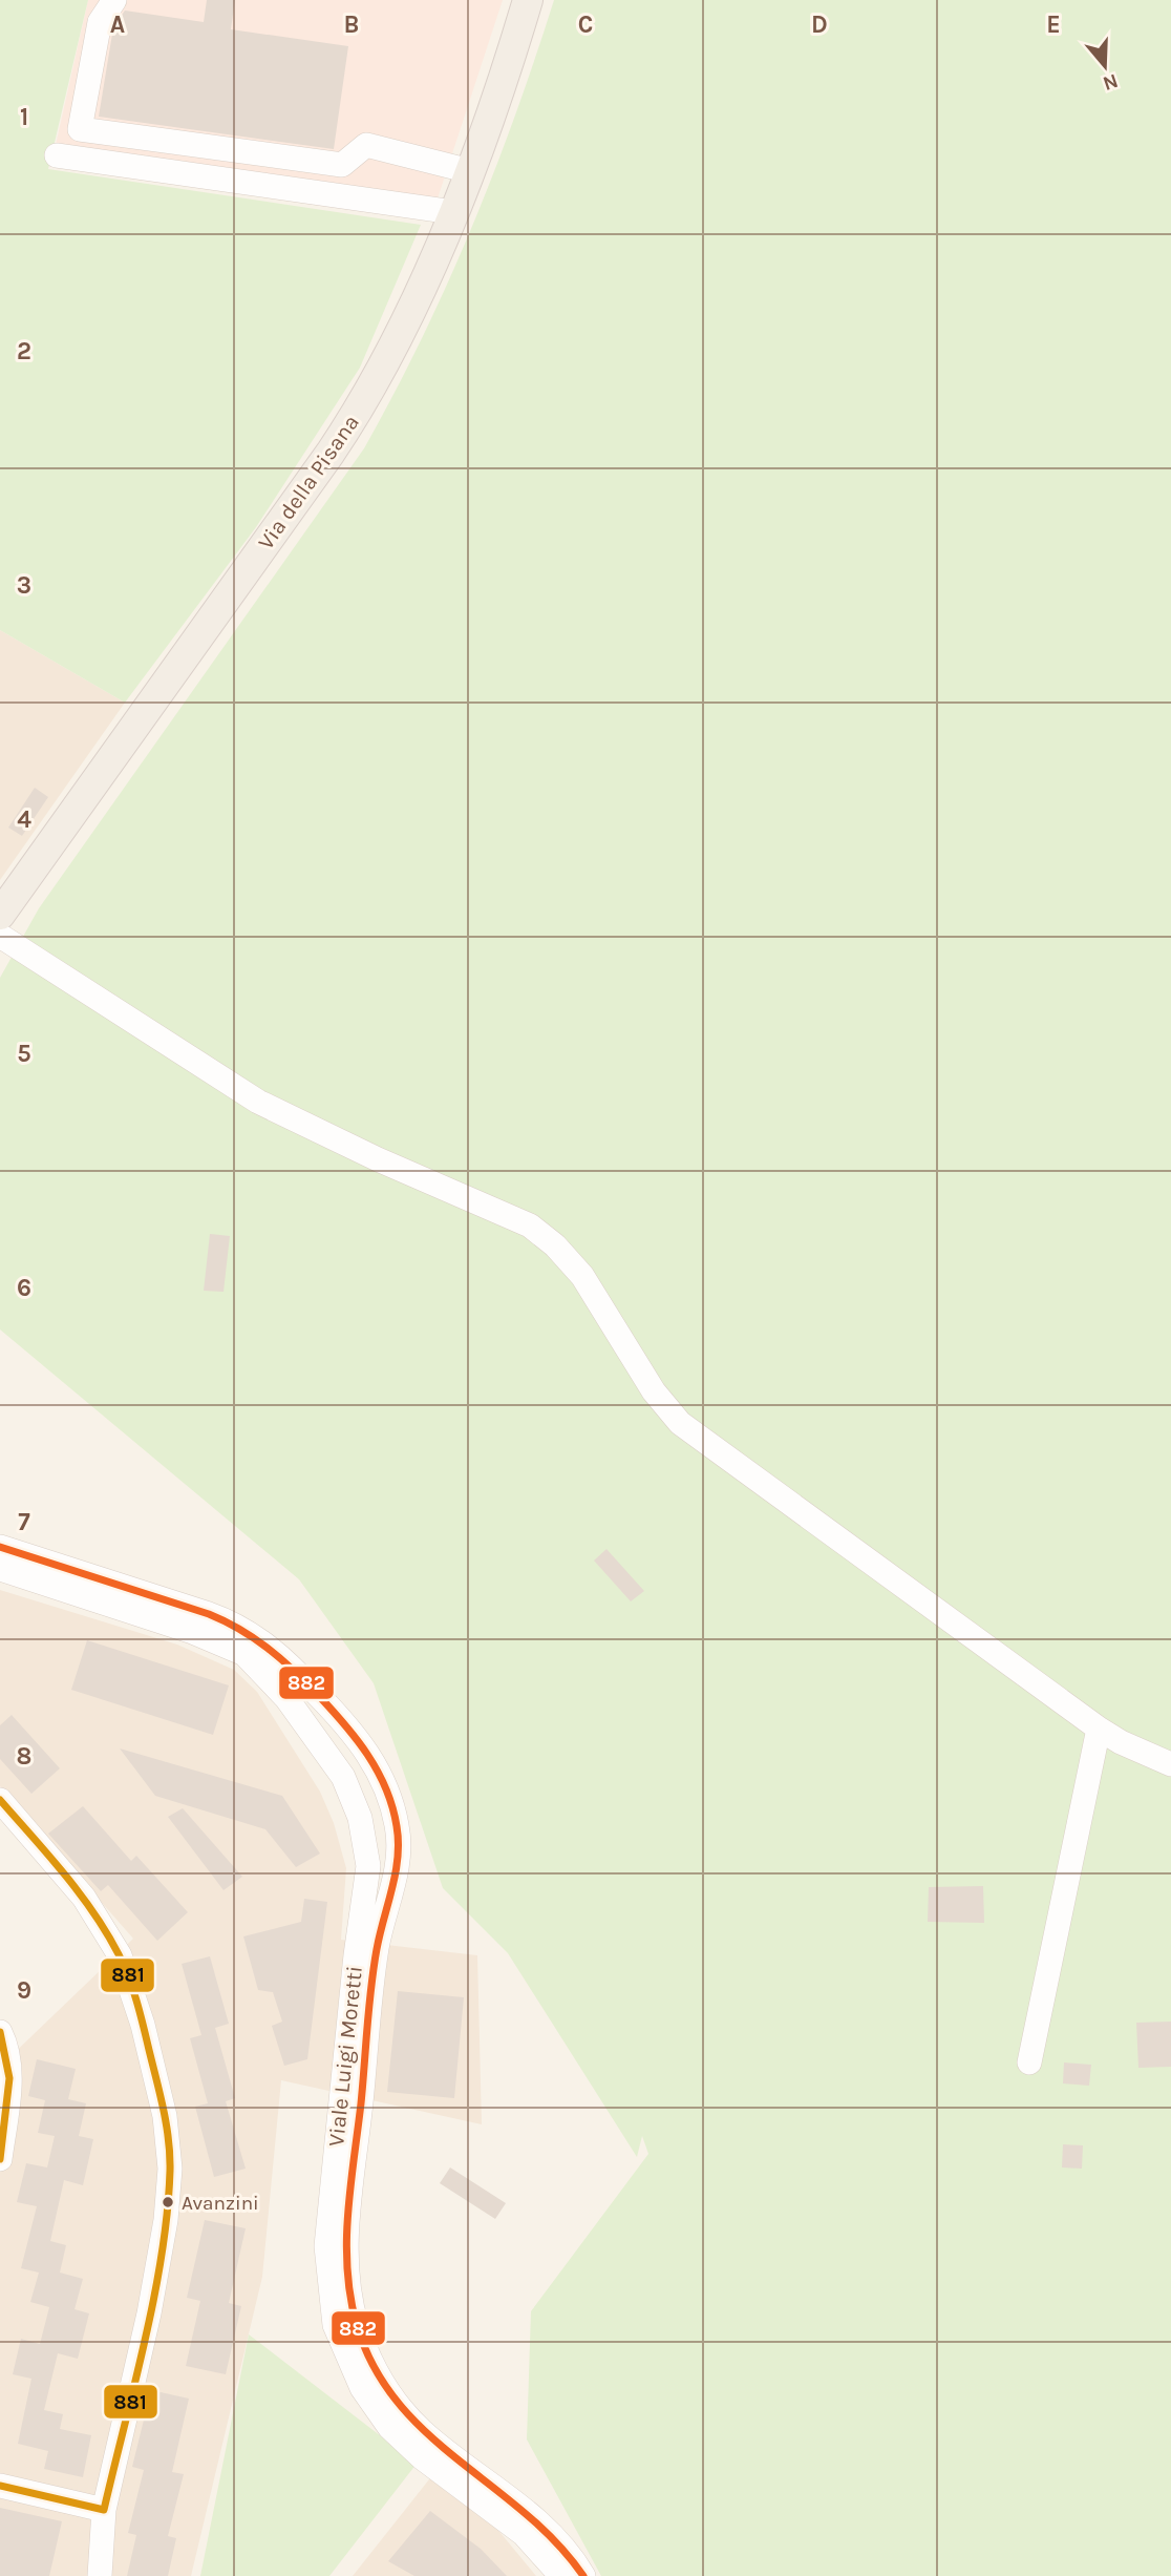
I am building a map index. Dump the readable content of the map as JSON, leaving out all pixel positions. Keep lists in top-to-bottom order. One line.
{"streets":{"main road":["Via della Pisana"],"street":["Viale Luigi Moretti"]},"places":["Avanzini"],"lines":["transit line 882","transit line 881"],"north":"bottom","grid":{"columns":["A","B","C","D","E"],"rows":["1","2","3","4","5","6","7","8","9"]}}
